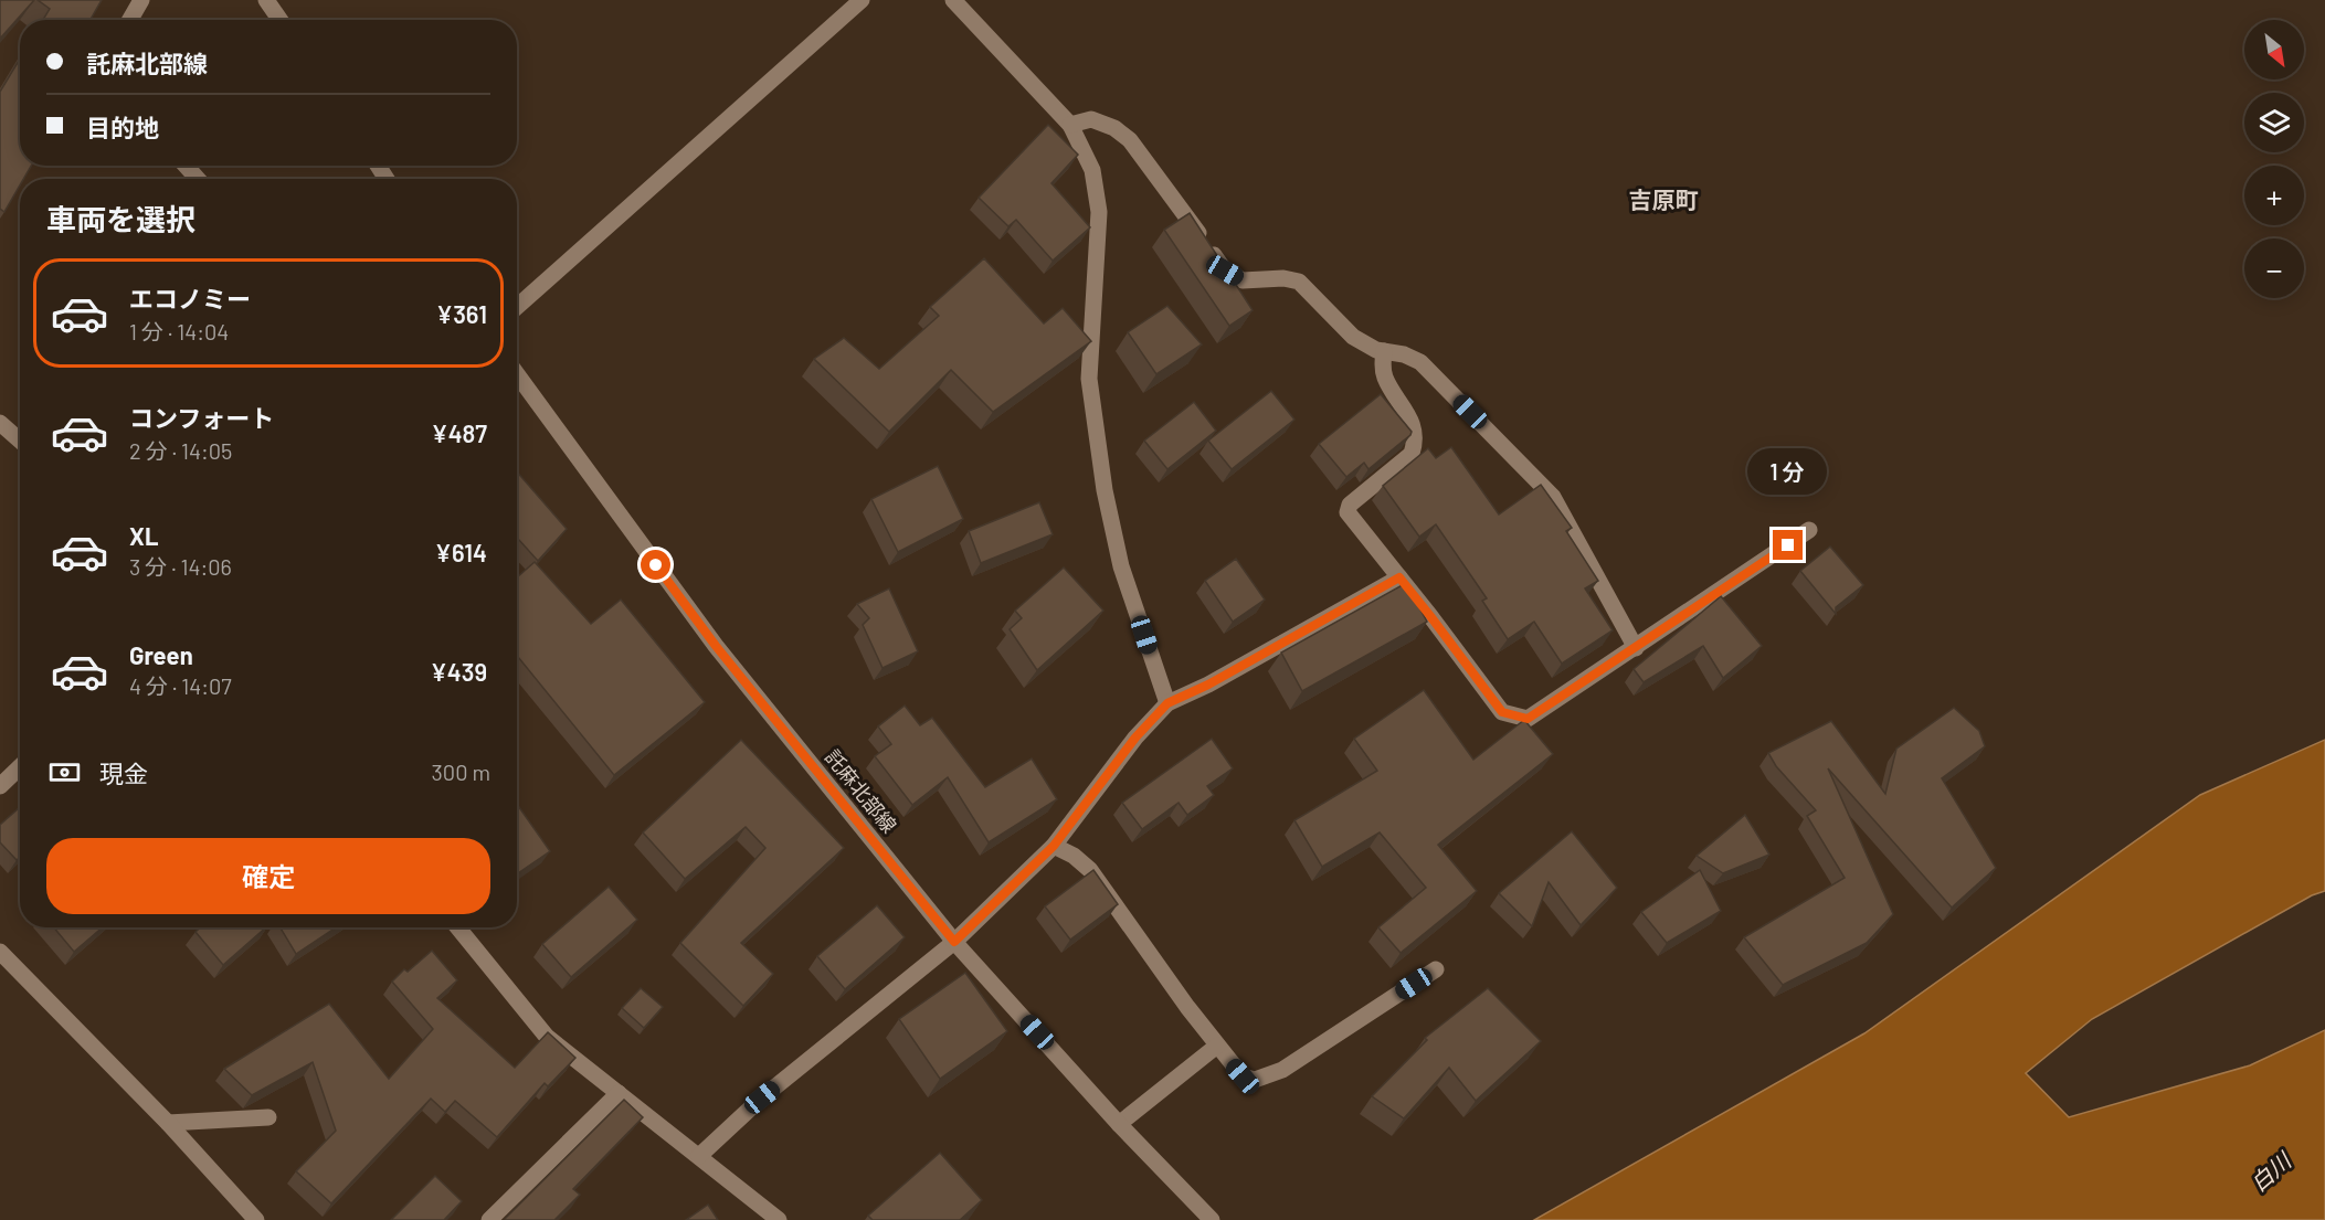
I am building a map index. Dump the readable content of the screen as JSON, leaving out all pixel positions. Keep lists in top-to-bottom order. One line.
{"streets":{"street":["託麻北部線"]},"districts":["吉原町"],"water":["白川"],"north":"bottom right","page":{"map_buttons":["+","−"],"banner":["託麻北部線","目的地"],"heading":"車両を選択","list":[{"name":"エコノミー","note":"1 分 · 14:04","value":"¥361"},{"name":"コンフォート","note":"2 分 · 14:05","value":"¥487"},{"name":"XL","note":"3 分 · 14:06","value":"¥614"},{"name":"Green","note":"4 分 · 14:07","value":"¥439"}],"bubble":"1 分","pay":["現金","300 m"],"buttons":"確定"}}
